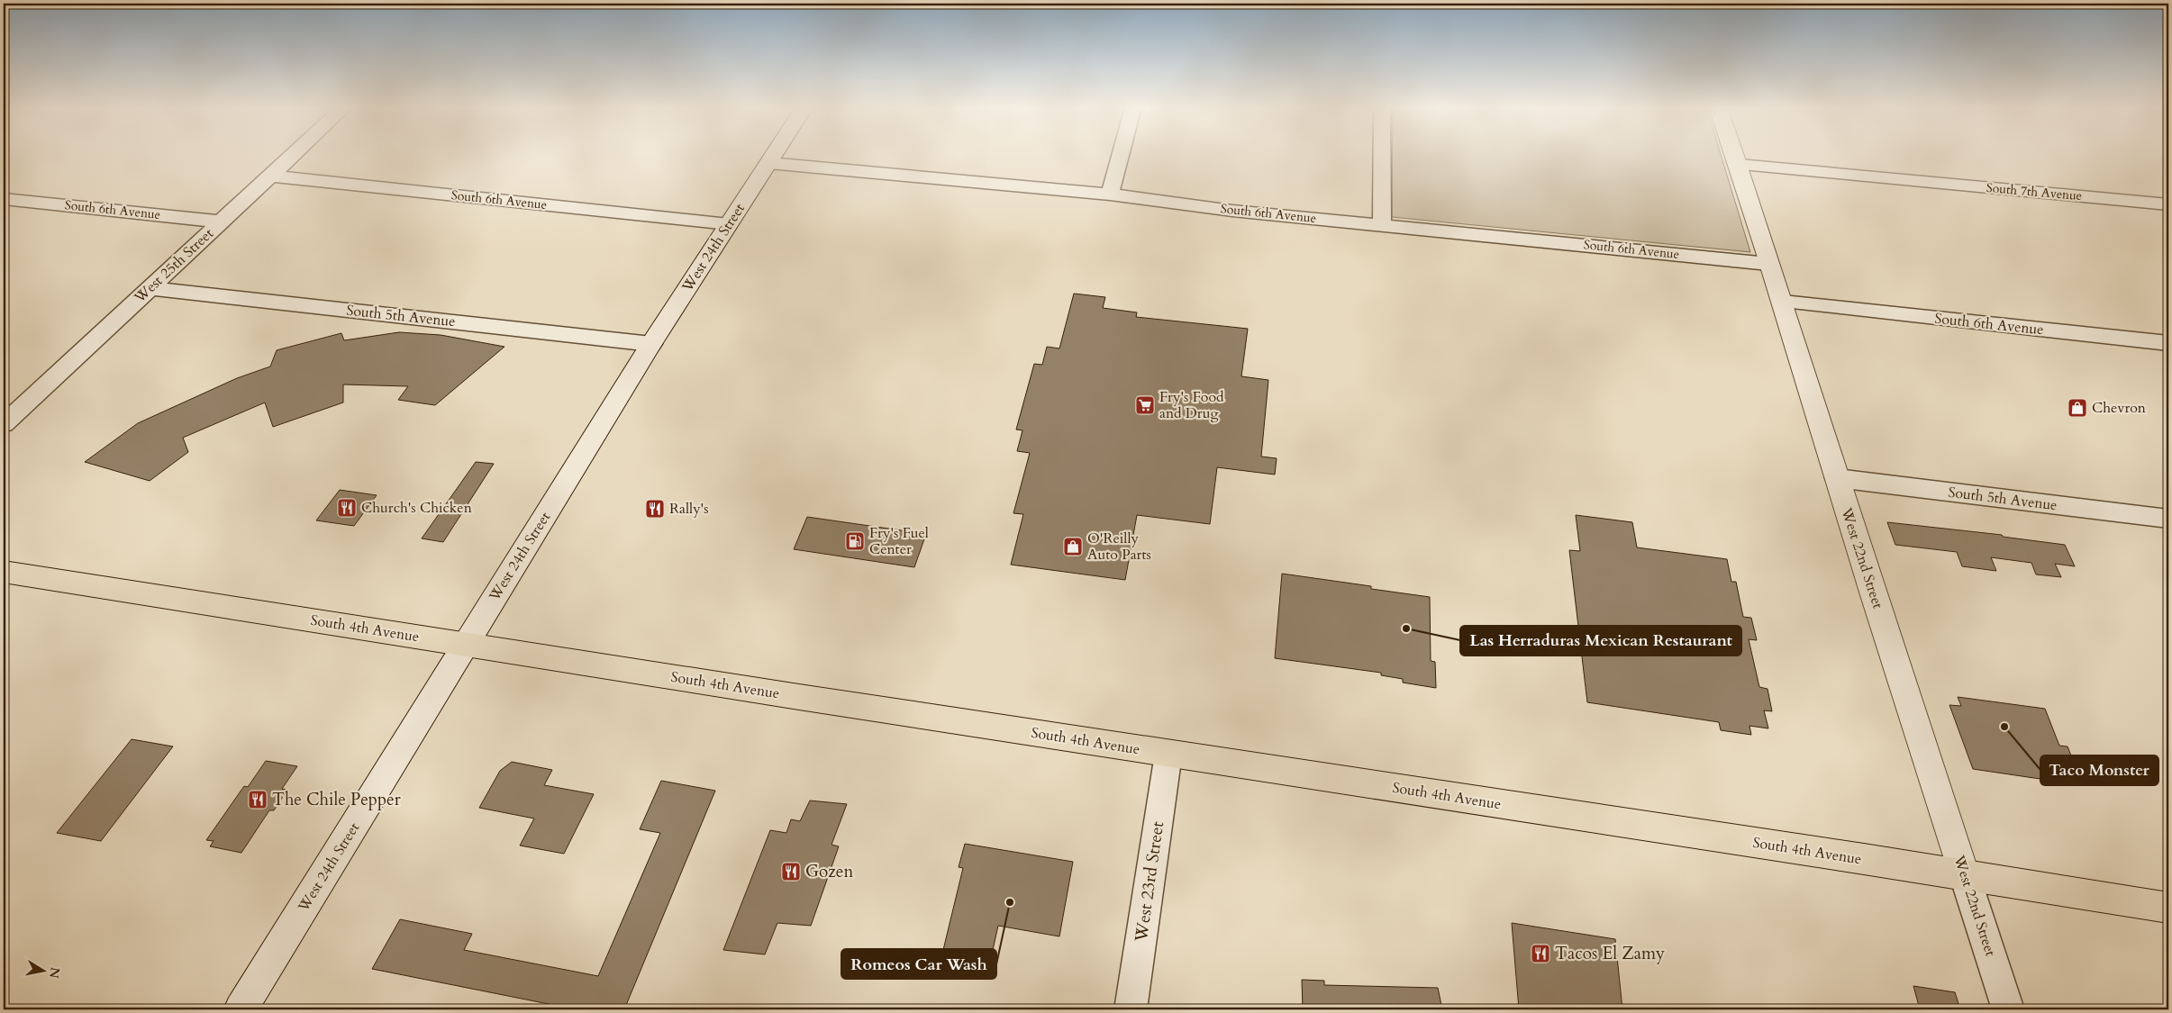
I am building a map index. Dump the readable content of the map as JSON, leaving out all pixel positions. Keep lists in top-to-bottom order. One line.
{"streets":{"main road":["West 24th Street","West 22nd Street","South 4th Avenue"],"street":["South 7th Avenue","South 6th Avenue","West 25th Street","South 5th Avenue","West 23rd Street"]},"crossings":[["South 7th Avenue","West 22nd Street"],["South 6th Avenue","West 24th Street"],["South 6th Avenue","West 25th Street"],["South 6th Avenue","West 22nd Street"],["West 24th Street","South 5th Avenue"],["West 24th Street","South 4th Avenue"],["West 25th Street","South 5th Avenue"],["South 5th Avenue","West 22nd Street"],["West 22nd Street","South 4th Avenue"],["South 4th Avenue","West 23rd Street"]],"places":{"supermarket":["Fry's Food and Drug"],"shop":["Chevron","O'Reilly Auto Parts"],"restaurant":["Church's Chicken","Rally's","The Chile Pepper","Gozen","Tacos El Zamy"],"fuel station":["Fry's Fuel Center"],"other":["Las Herraduras Mexican Restaurant","Taco Monster","Romeos Car Wash"]},"north":"right"}
